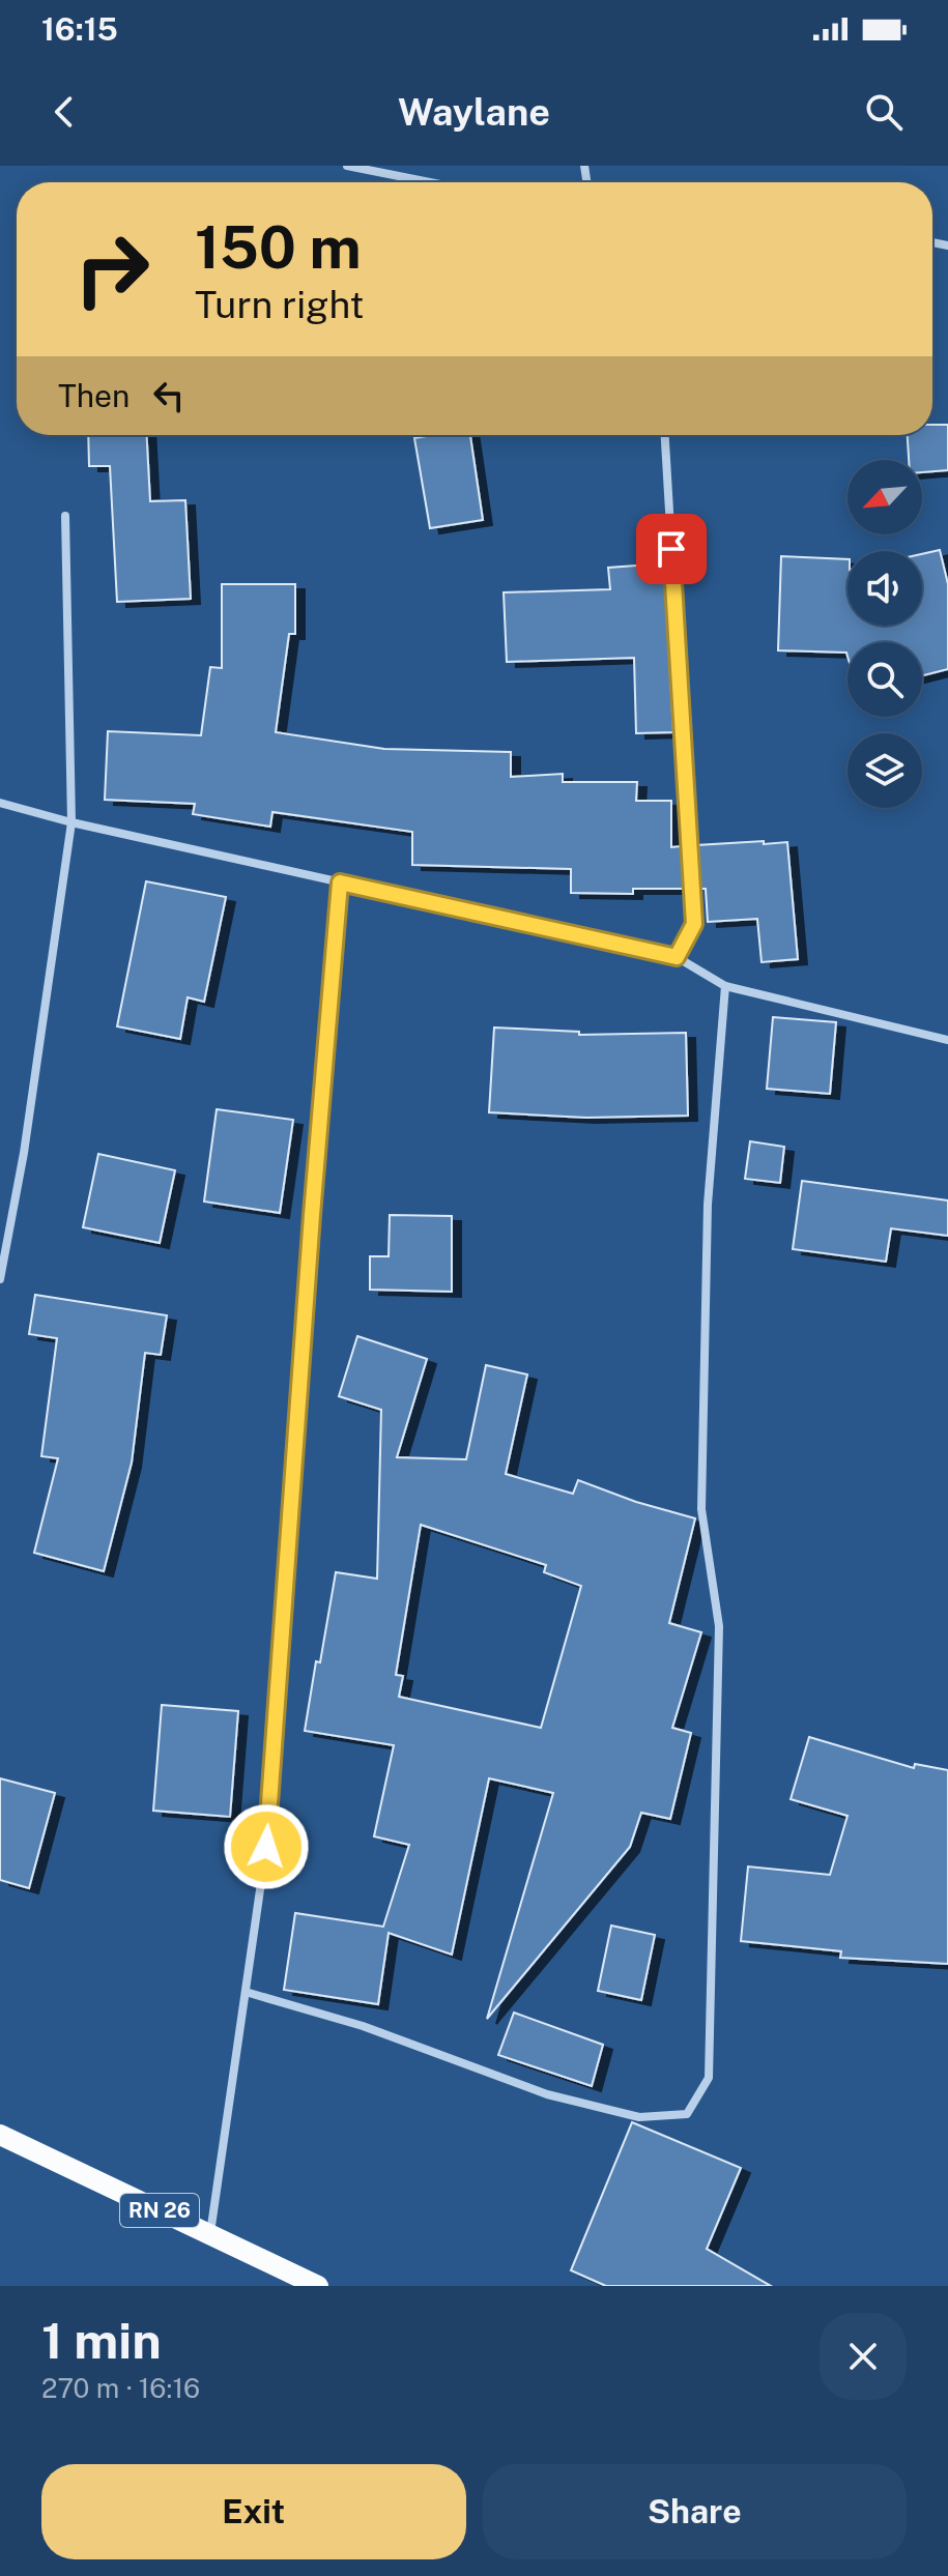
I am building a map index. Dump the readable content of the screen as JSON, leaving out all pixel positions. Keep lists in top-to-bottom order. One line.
{"streets":{"main road":["RN 26"]},"north":"bottom left","page":{"status":"16:15","header":"Waylane","turn":["150 m","Turn right"],"then":"Then","heading":["1 min","270 m · 16:16"],"buttons":["Exit","Share"]}}
